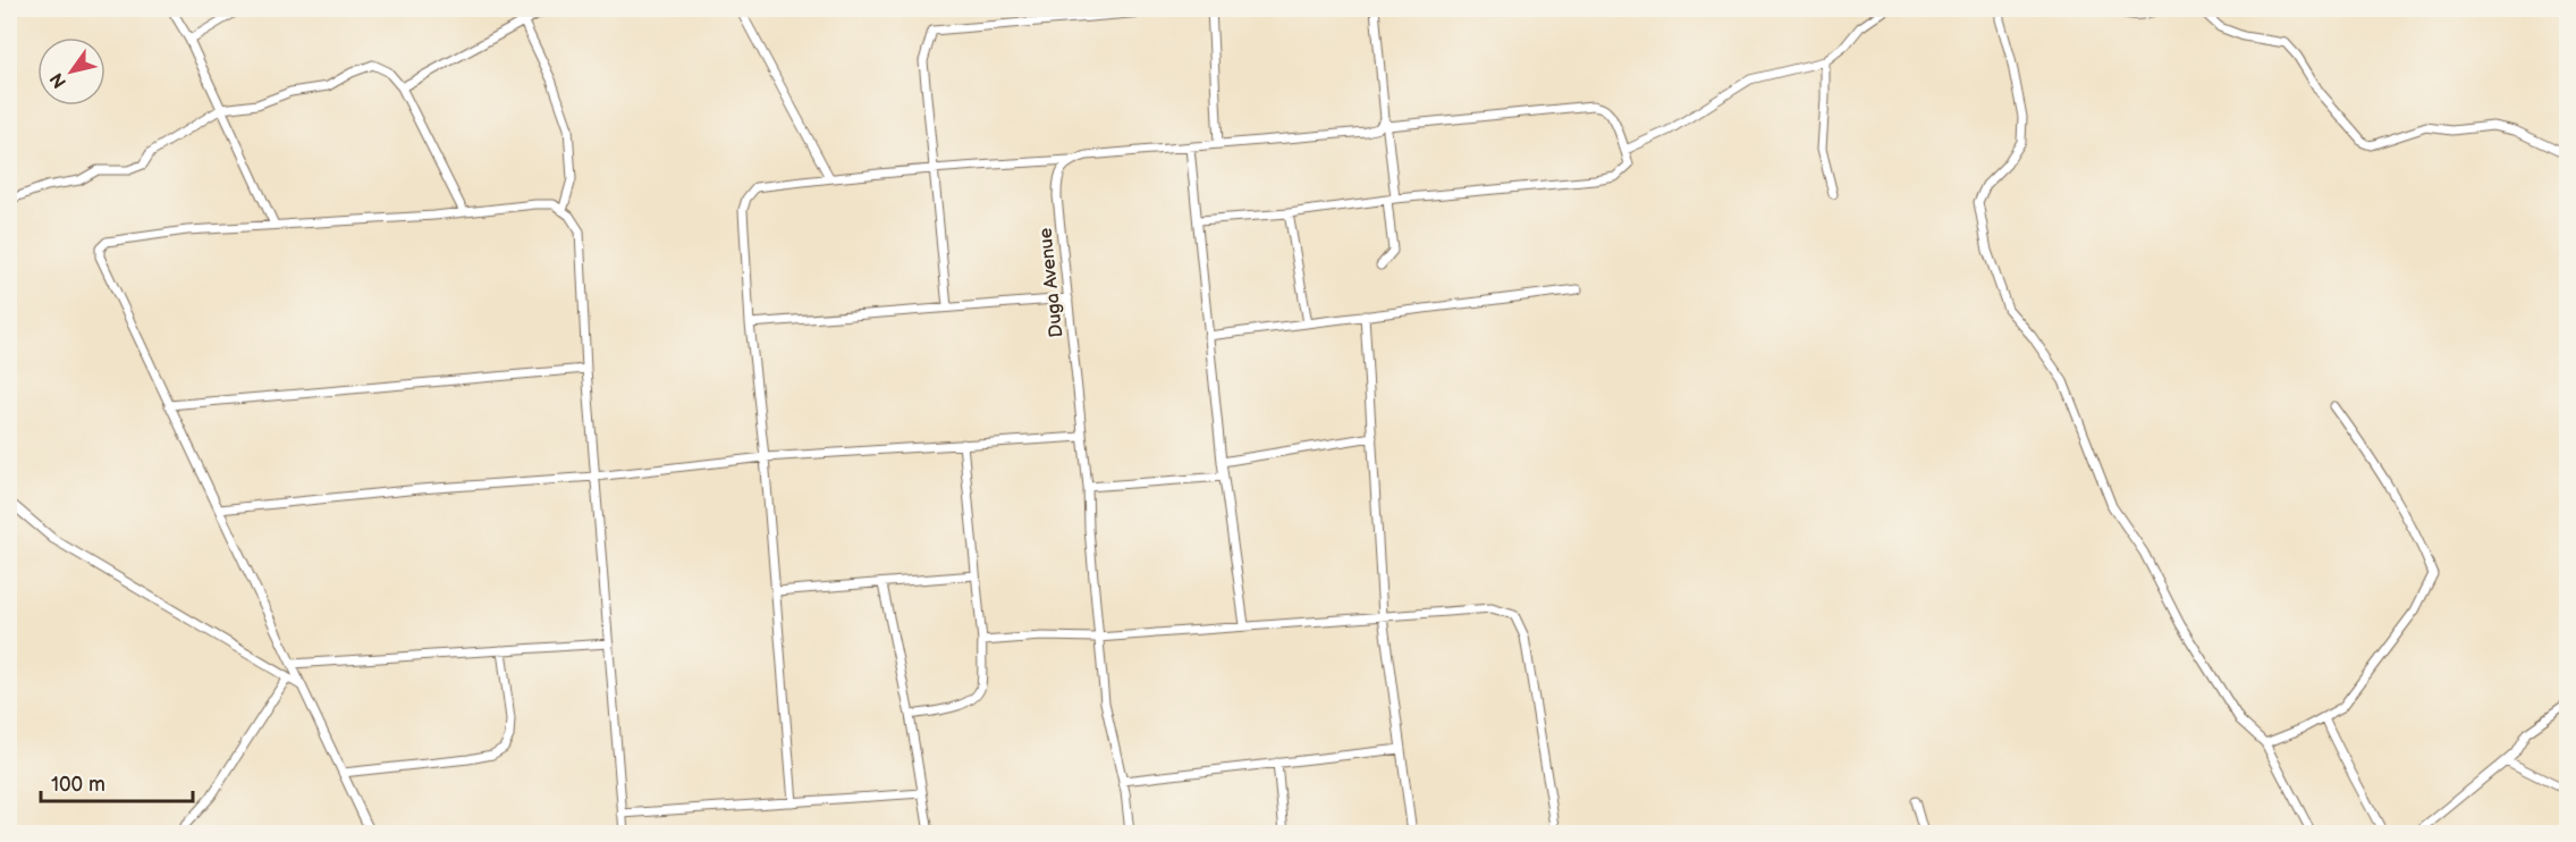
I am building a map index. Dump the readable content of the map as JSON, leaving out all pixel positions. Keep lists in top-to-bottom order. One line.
{"streets":{"street":["Duga Avenue"]},"scale_bar":"100 m","north":"bottom left"}
